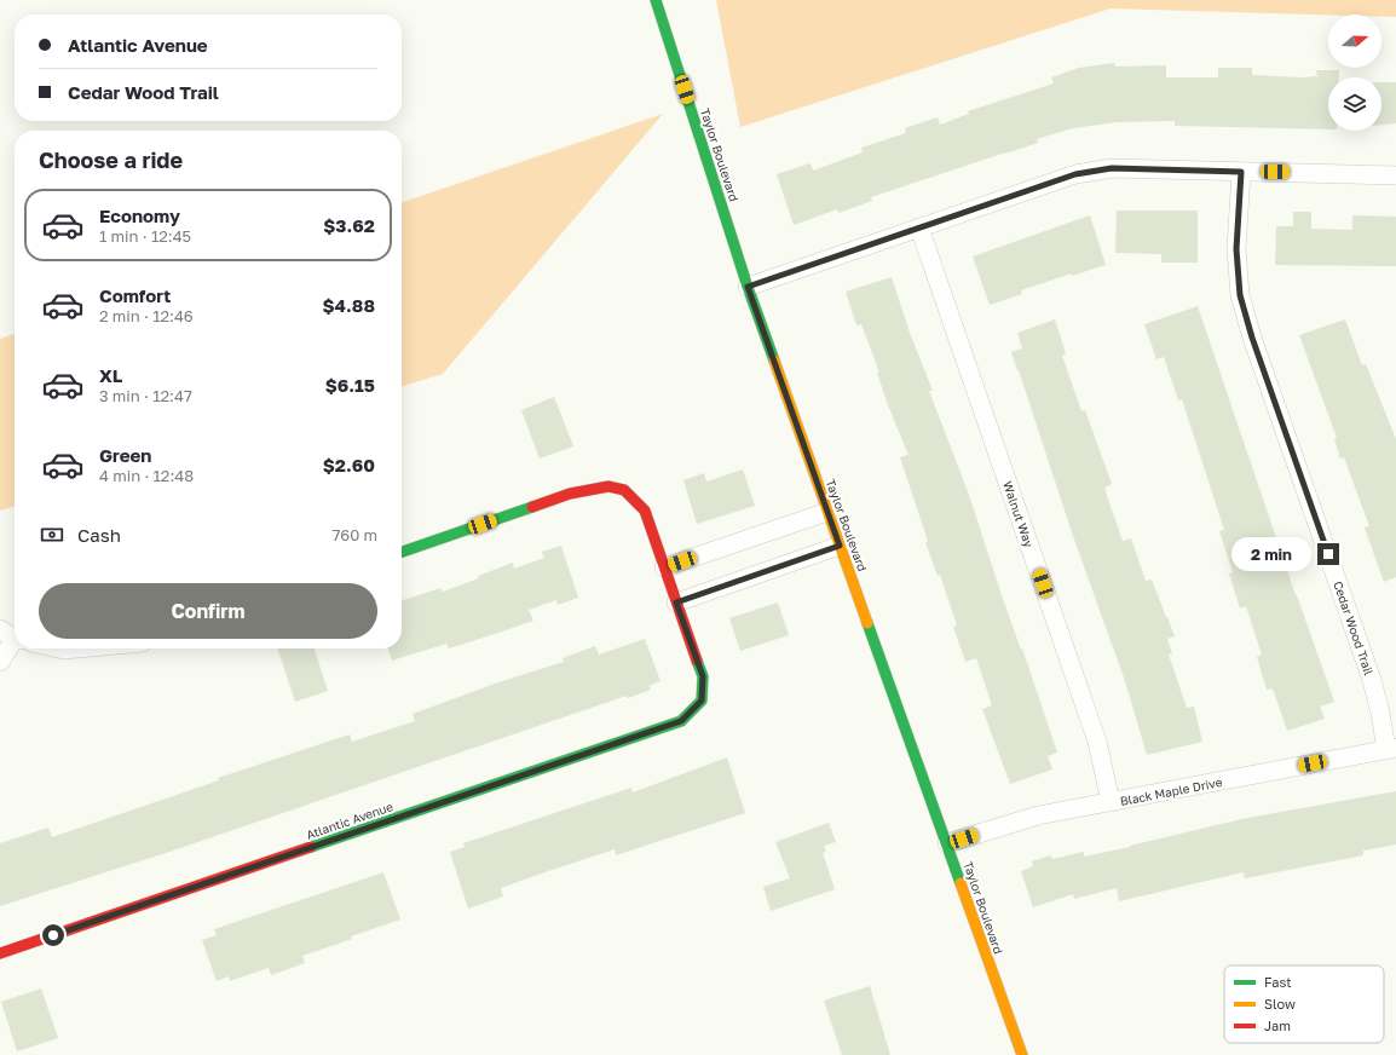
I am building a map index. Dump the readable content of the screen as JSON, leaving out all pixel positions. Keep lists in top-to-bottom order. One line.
{"streets":{"street":["Taylor Boulevard","Walnut Way","Cedar Wood Trail","Black Maple Drive","Atlantic Avenue"]},"crossings":[["Taylor Boulevard","Black Maple Drive"],["Walnut Way","Black Maple Drive"],["Cedar Wood Trail","Black Maple Drive"]],"legend":["Fast","Slow","Jam"],"north":"right","page":{"banner":["Atlantic Avenue","Cedar Wood Trail"],"heading":"Choose a ride","list":[{"name":"Economy","note":"1 min · 12:45","value":"$3.62"},{"name":"Comfort","note":"2 min · 12:46","value":"$4.88"},{"name":"XL","note":"3 min · 12:47","value":"$6.15"},{"name":"Green","note":"4 min · 12:48","value":"$2.60"}],"pay":["Cash","760 m"],"bubble":"2 min","buttons":"Confirm"}}
